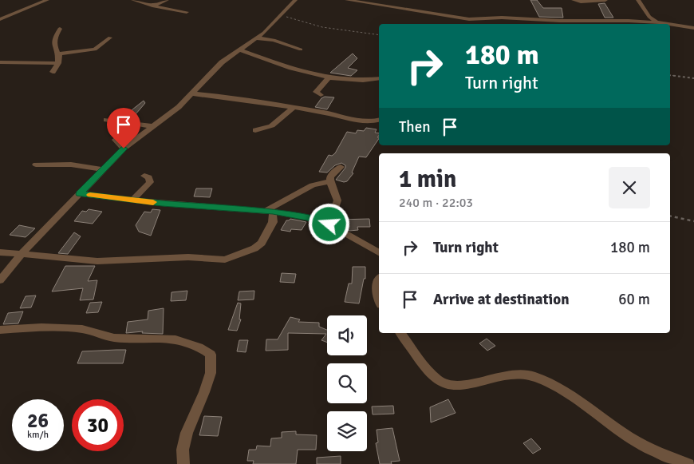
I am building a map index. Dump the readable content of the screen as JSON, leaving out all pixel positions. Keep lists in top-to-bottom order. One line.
{"page":{"turn":["180 m","Turn right"],"then":"Then","heading":["1 min","240 m · 22:03"],"list":[{"name":"Turn right","value":"180 m"},{"name":"Arrive at destination","value":"60 m"}],"speed":"26 km/h","limit":"30"}}
